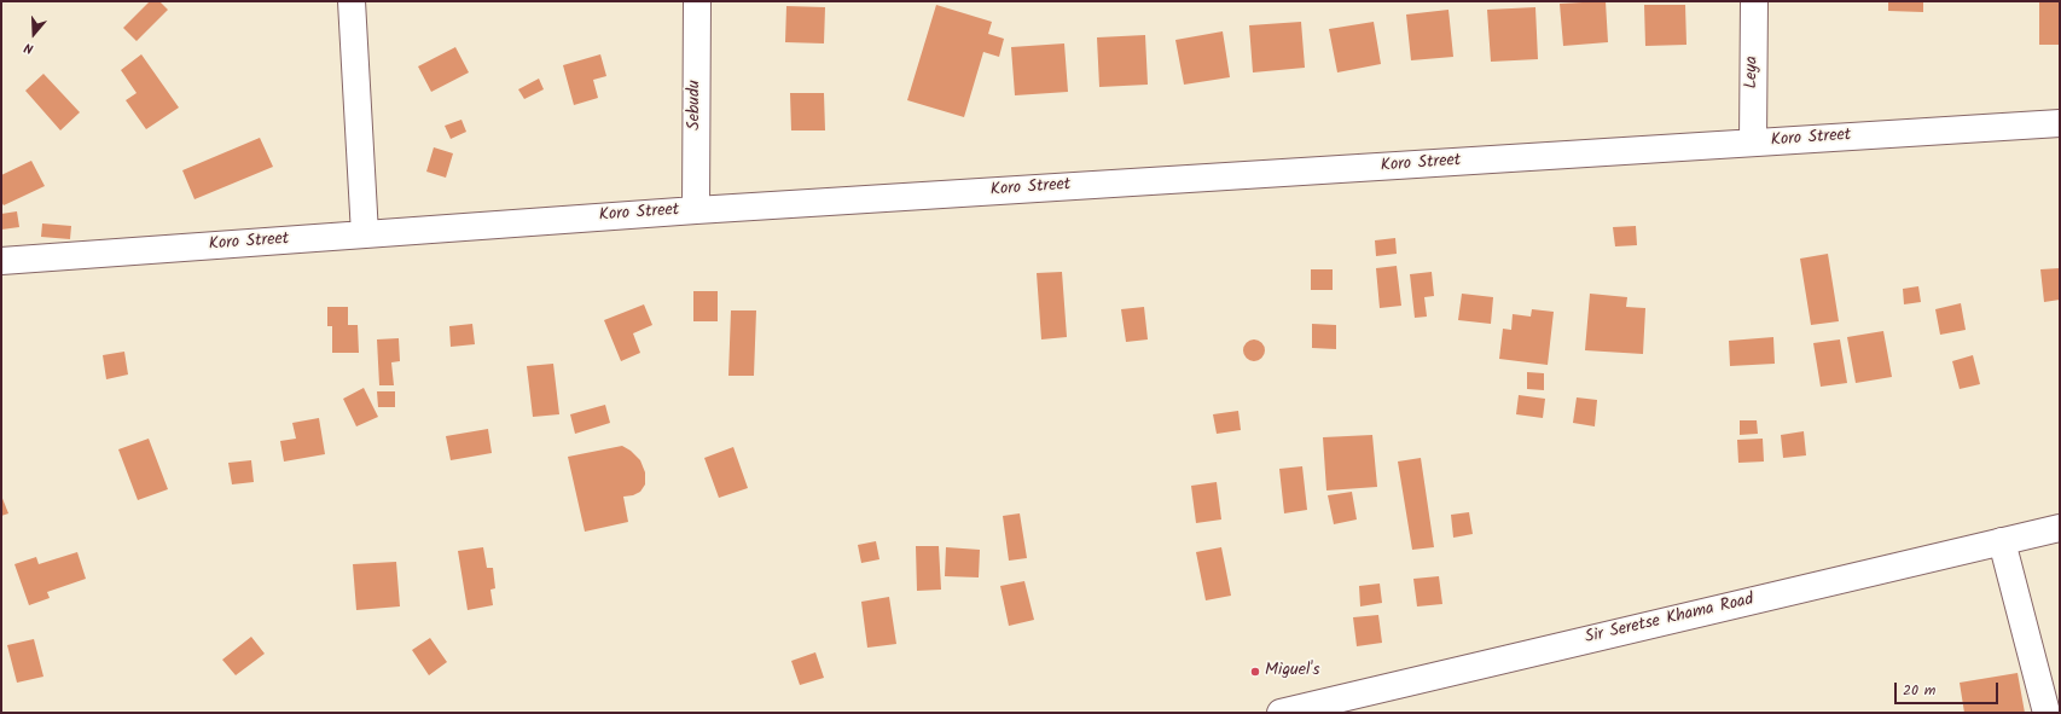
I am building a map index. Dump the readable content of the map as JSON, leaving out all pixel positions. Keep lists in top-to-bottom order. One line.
{"streets":{"street":["Leya","Sebudu","Koro Street","Sir Seretse Khama Road"]},"crossings":[["Leya","Koro Street"],["Sebudu","Koro Street"]],"places":["Miguel's"],"scale_bar":"20 m","north":"bottom"}
